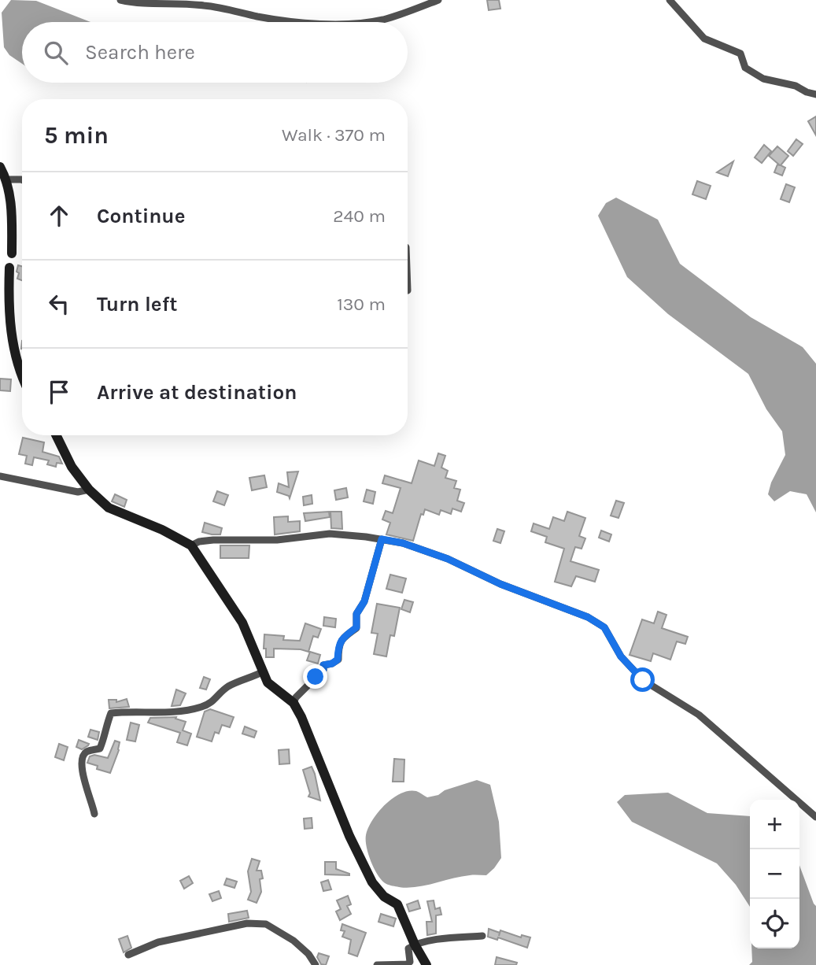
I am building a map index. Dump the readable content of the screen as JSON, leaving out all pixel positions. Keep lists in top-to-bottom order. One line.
{"page":{"search":"Search here","heading":["5 min","Walk · 370 m"],"list":[["Continue","240 m"],["Turn left","130 m"],"Arrive at destination"],"map_buttons":["+","−"]}}
